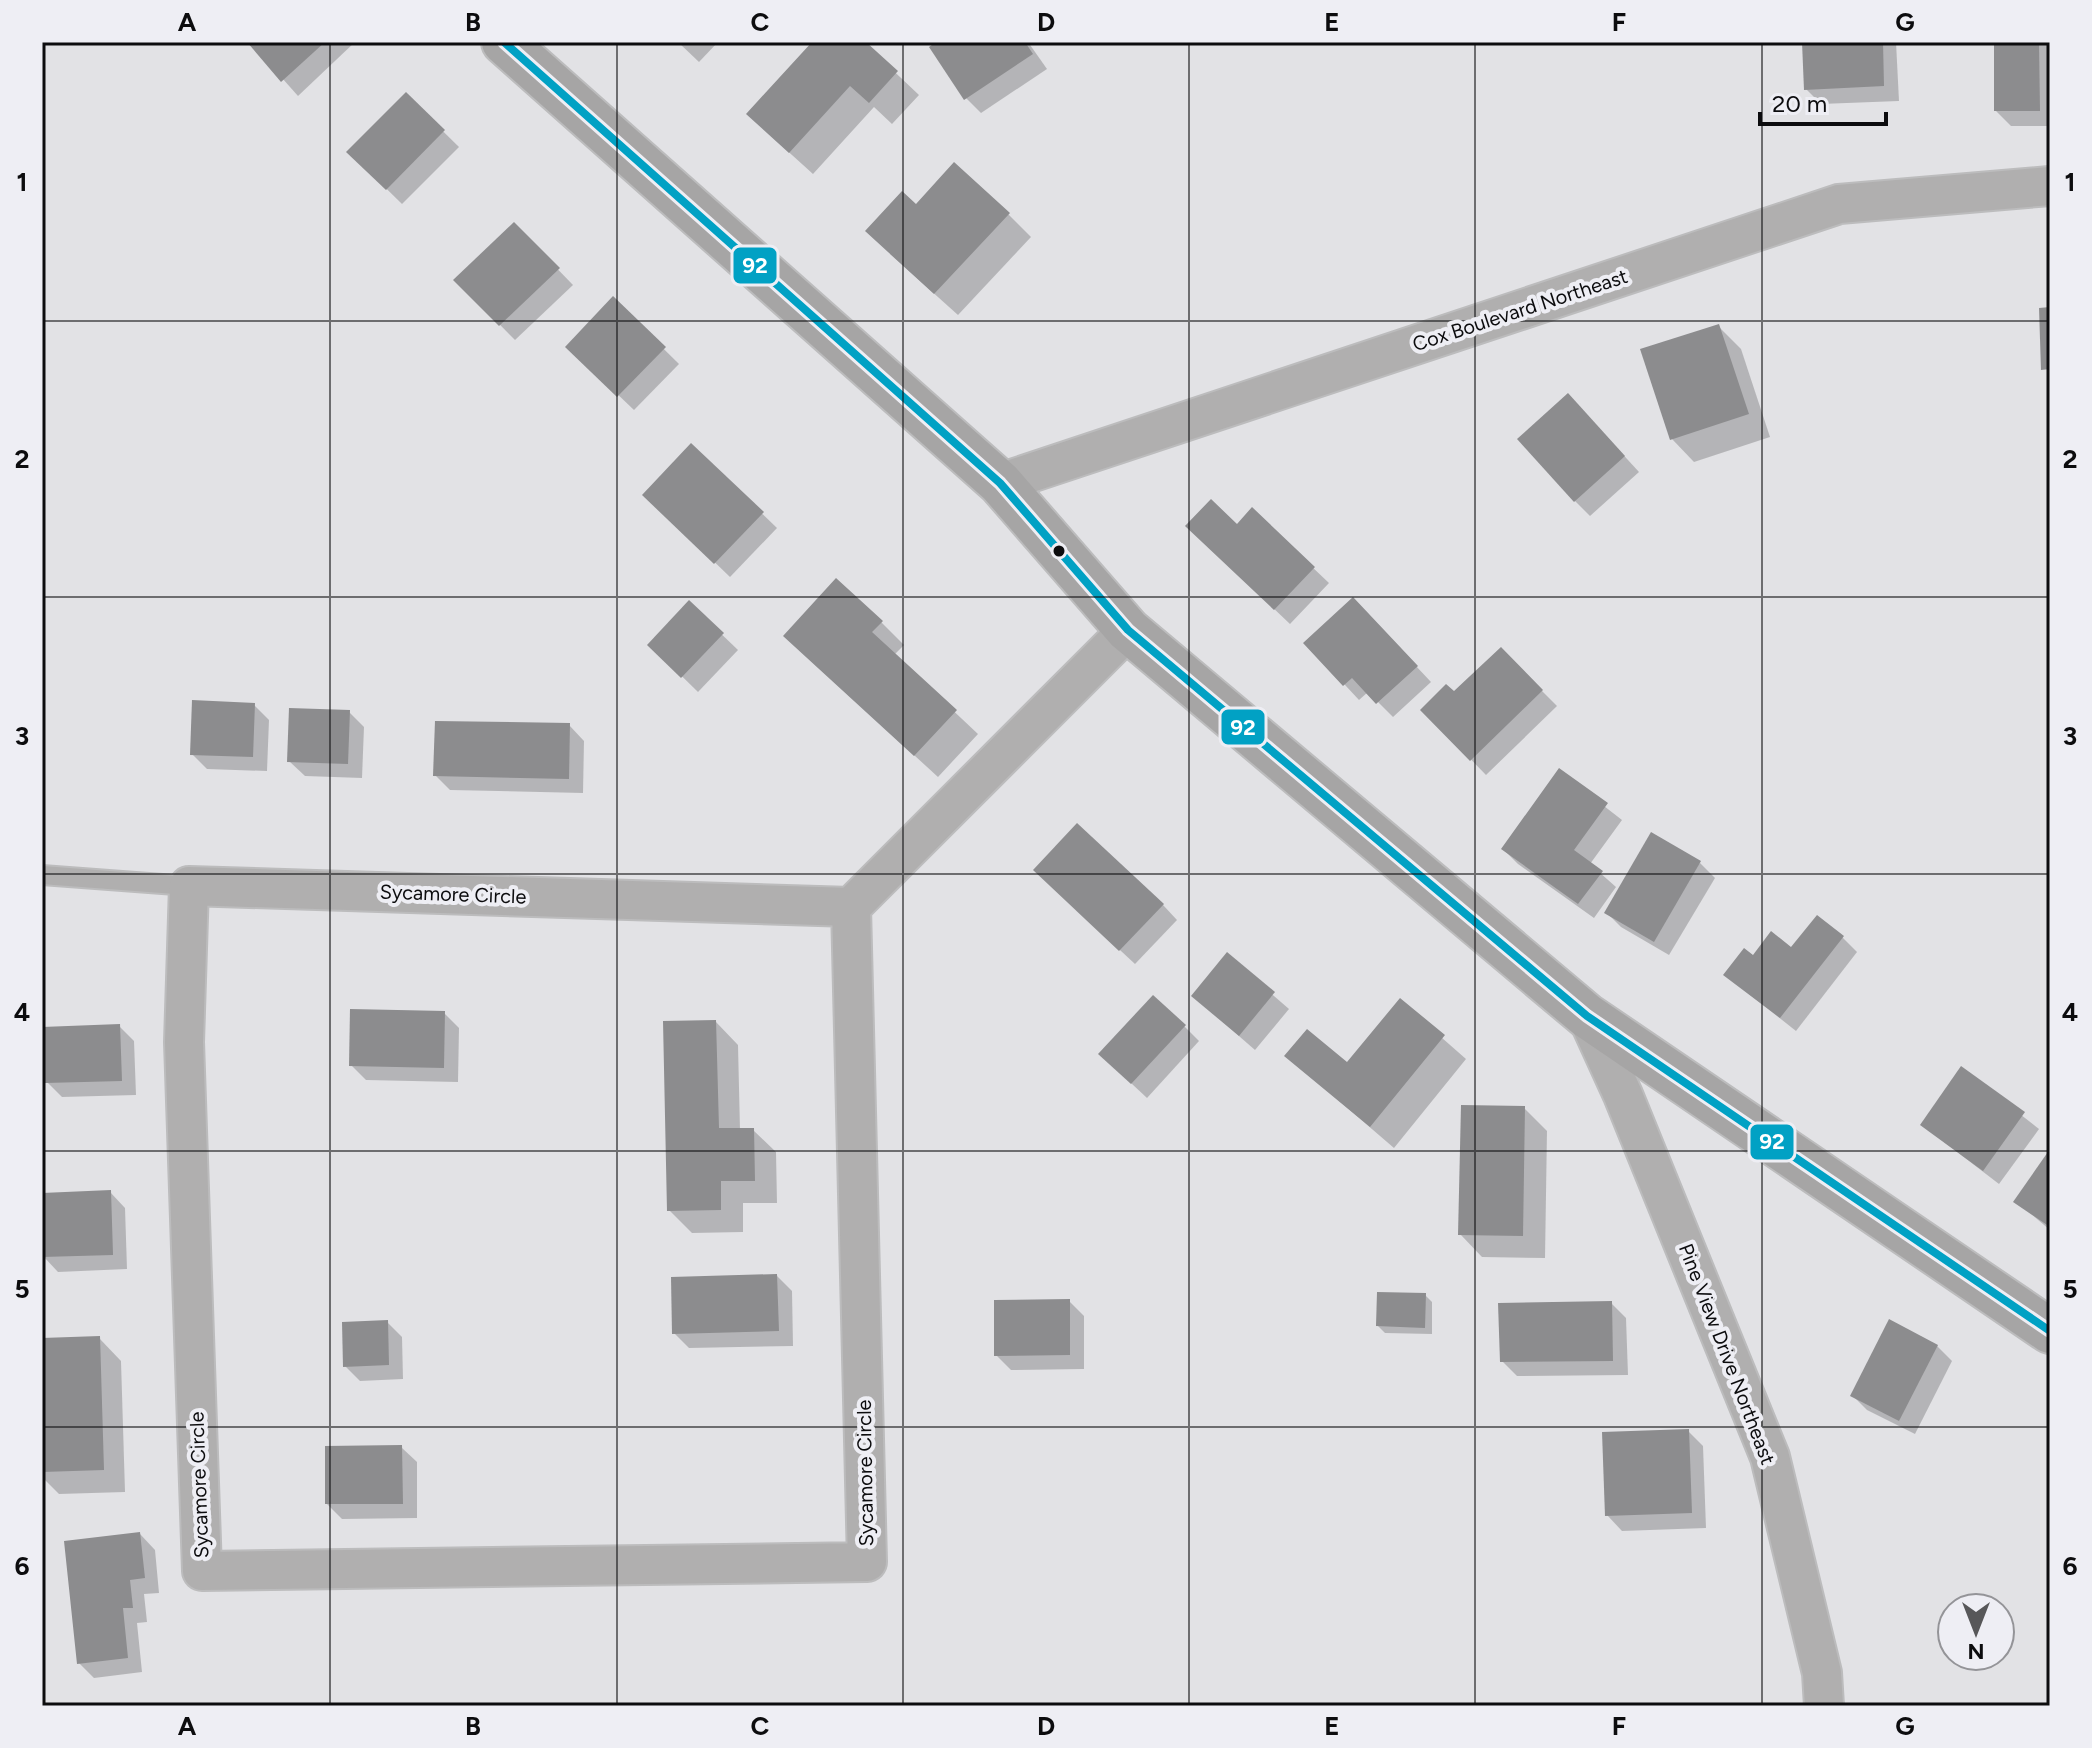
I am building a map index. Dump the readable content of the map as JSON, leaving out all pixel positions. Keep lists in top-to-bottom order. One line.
{"streets":{"street":["Cox Boulevard Northeast","Sycamore Circle","Pine View Drive Northeast"]},"lines":["transit line 92"],"scale_bar":"20 m","north":"bottom","grid":{"columns":["A","B","C","D","E","F","G"],"rows":["1","2","3","4","5","6"]}}
